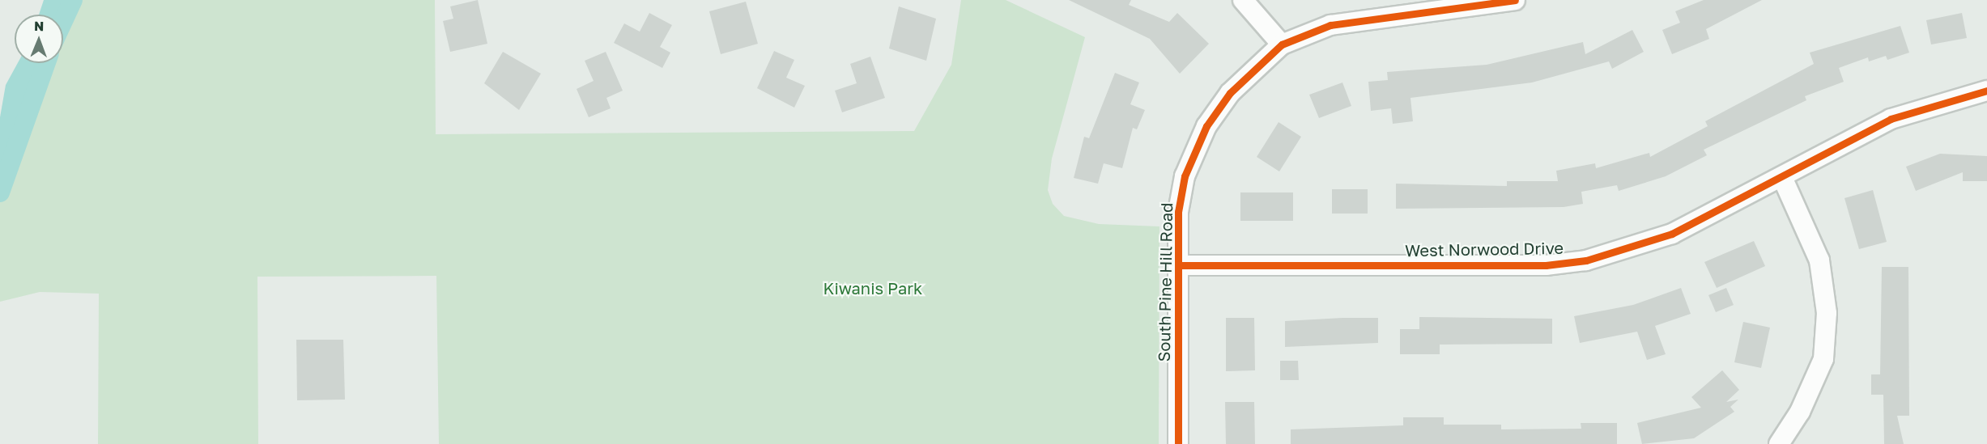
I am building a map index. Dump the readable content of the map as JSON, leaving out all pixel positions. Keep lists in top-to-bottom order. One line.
{"streets":{"street":["West Norwood Drive","South Pine Hill Road"]},"crossings":[["West Norwood Drive","South Pine Hill Road"]],"parks":["Kiwanis Park"],"north":"top"}
